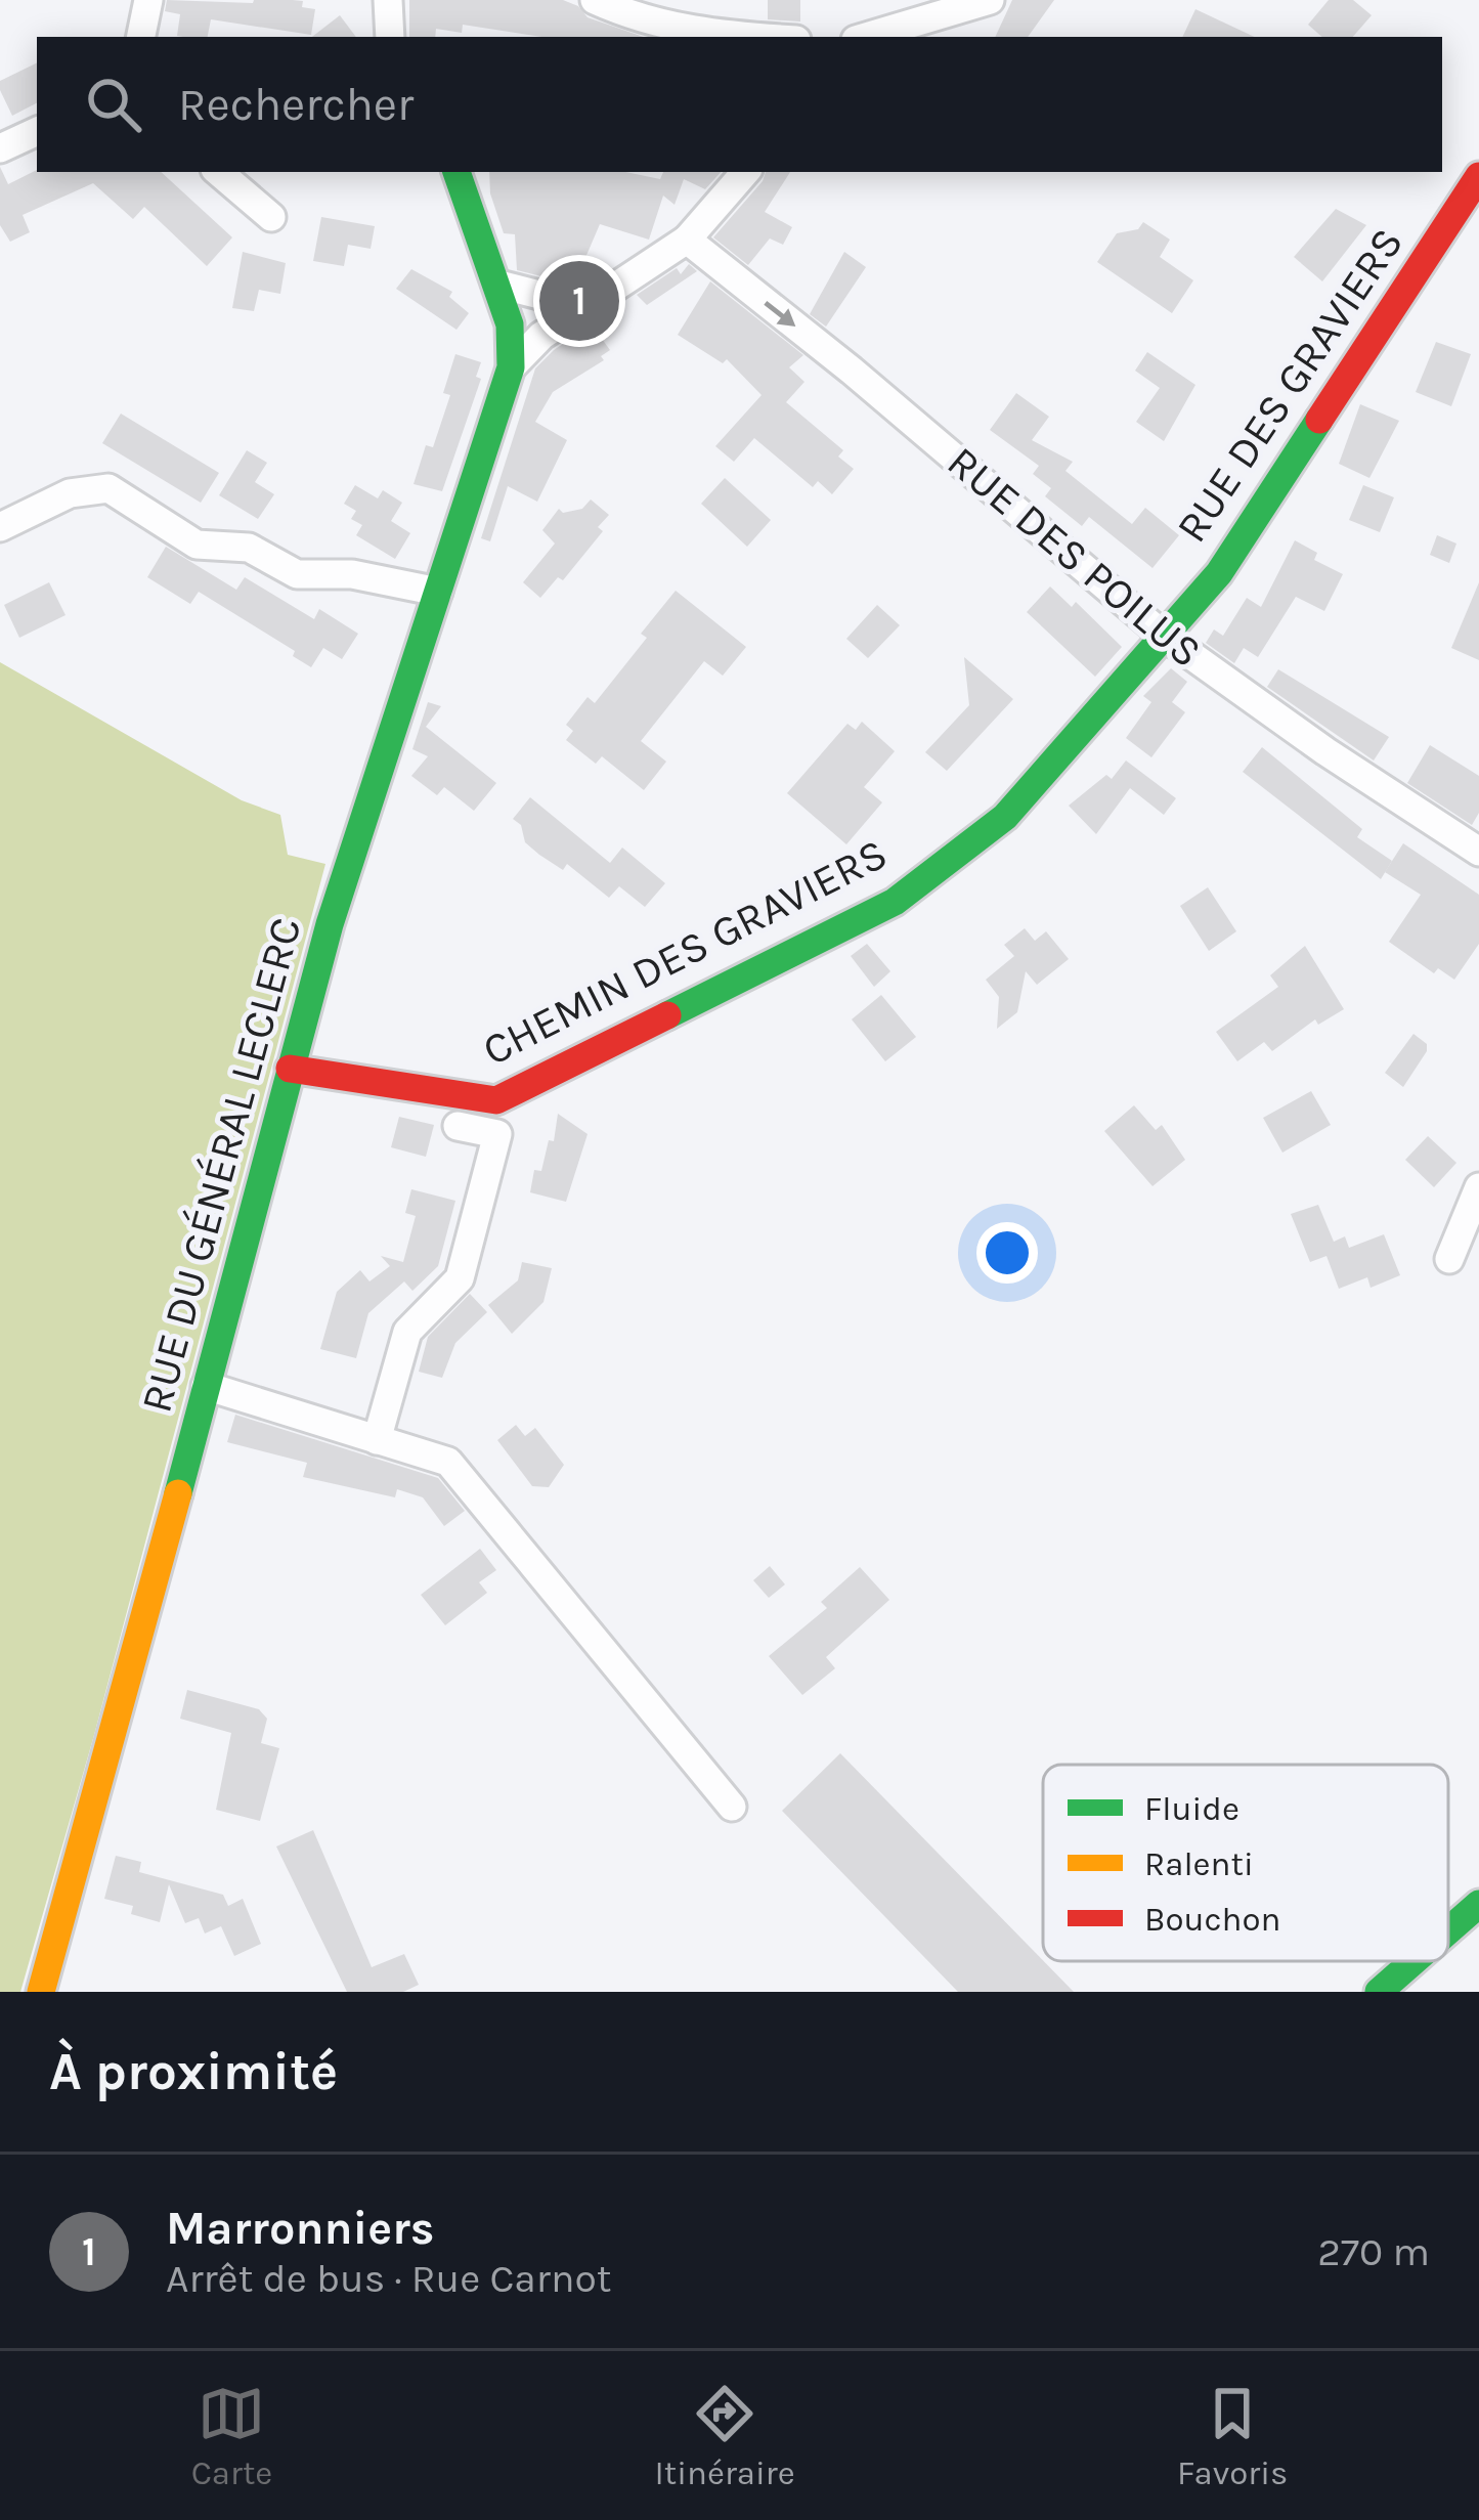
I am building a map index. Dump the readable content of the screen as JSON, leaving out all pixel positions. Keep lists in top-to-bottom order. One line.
{"streets":{"street":["RUE DES GRAVIERS","RUE DES POILUS","CHEMIN DES GRAVIERS","RUE DU GÉNÉRAL LECLERC"]},"crossings":[["RUE DES GRAVIERS","RUE DES POILUS"],["RUE DES GRAVIERS","CHEMIN DES GRAVIERS"],["RUE DES POILUS","CHEMIN DES GRAVIERS"],["CHEMIN DES GRAVIERS","RUE DU GÉNÉRAL LECLERC"]],"one_way":["RUE DES POILUS"],"legend":["Fluide","Ralenti","Bouchon"],"page":{"search":"Rechercher","pins":"1","heading":"À proximité","list":[{"mark":"1","name":"Marronniers","note":"Arrêt de bus · Rue Carnot","value":"270 m"}],"nav":["Carte","Itinéraire","Favoris"]}}
